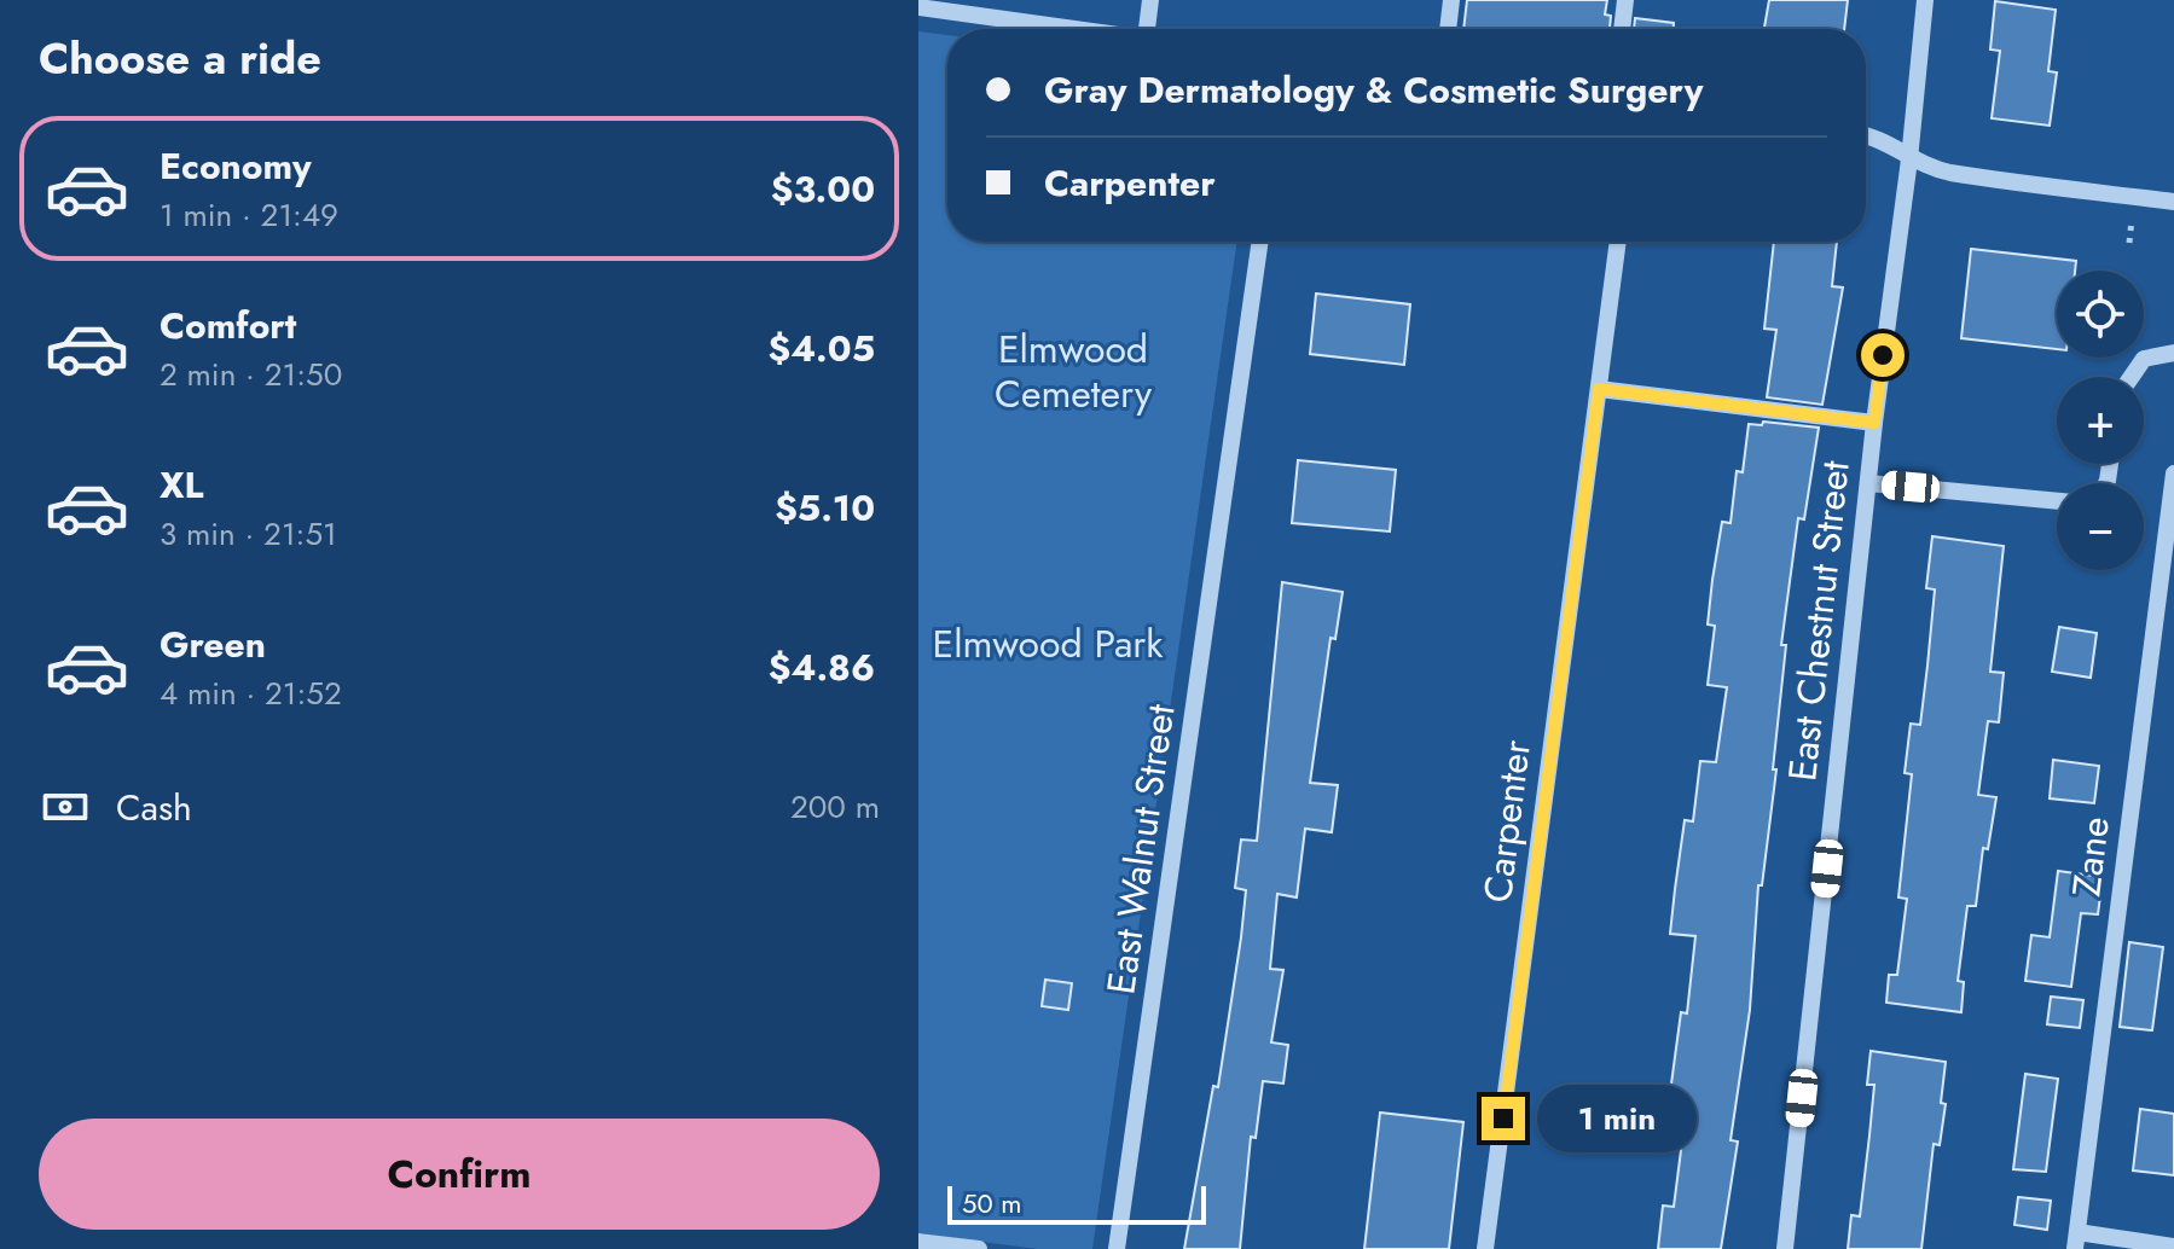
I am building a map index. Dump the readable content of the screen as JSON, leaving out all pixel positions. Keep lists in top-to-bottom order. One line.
{"streets":{"street":["East Chestnut Street","Carpenter","East Walnut Street","Zane"]},"parks":["Elmwood Cemetery","Elmwood Park"],"scale_bar":"50 m","page":{"heading":"Choose a ride","banner":["Gray Dermatology & Cosmetic Surgery","Carpenter"],"list":[{"name":"Economy","note":"1 min · 21:49","value":"$3.00"},{"name":"Comfort","note":"2 min · 21:50","value":"$4.05"},{"name":"XL","note":"3 min · 21:51","value":"$5.10"},{"name":"Green","note":"4 min · 21:52","value":"$4.86"}],"map_buttons":["+","−"],"pay":["Cash","200 m"],"bubble":"1 min","buttons":"Confirm","scale":"50 m"}}
